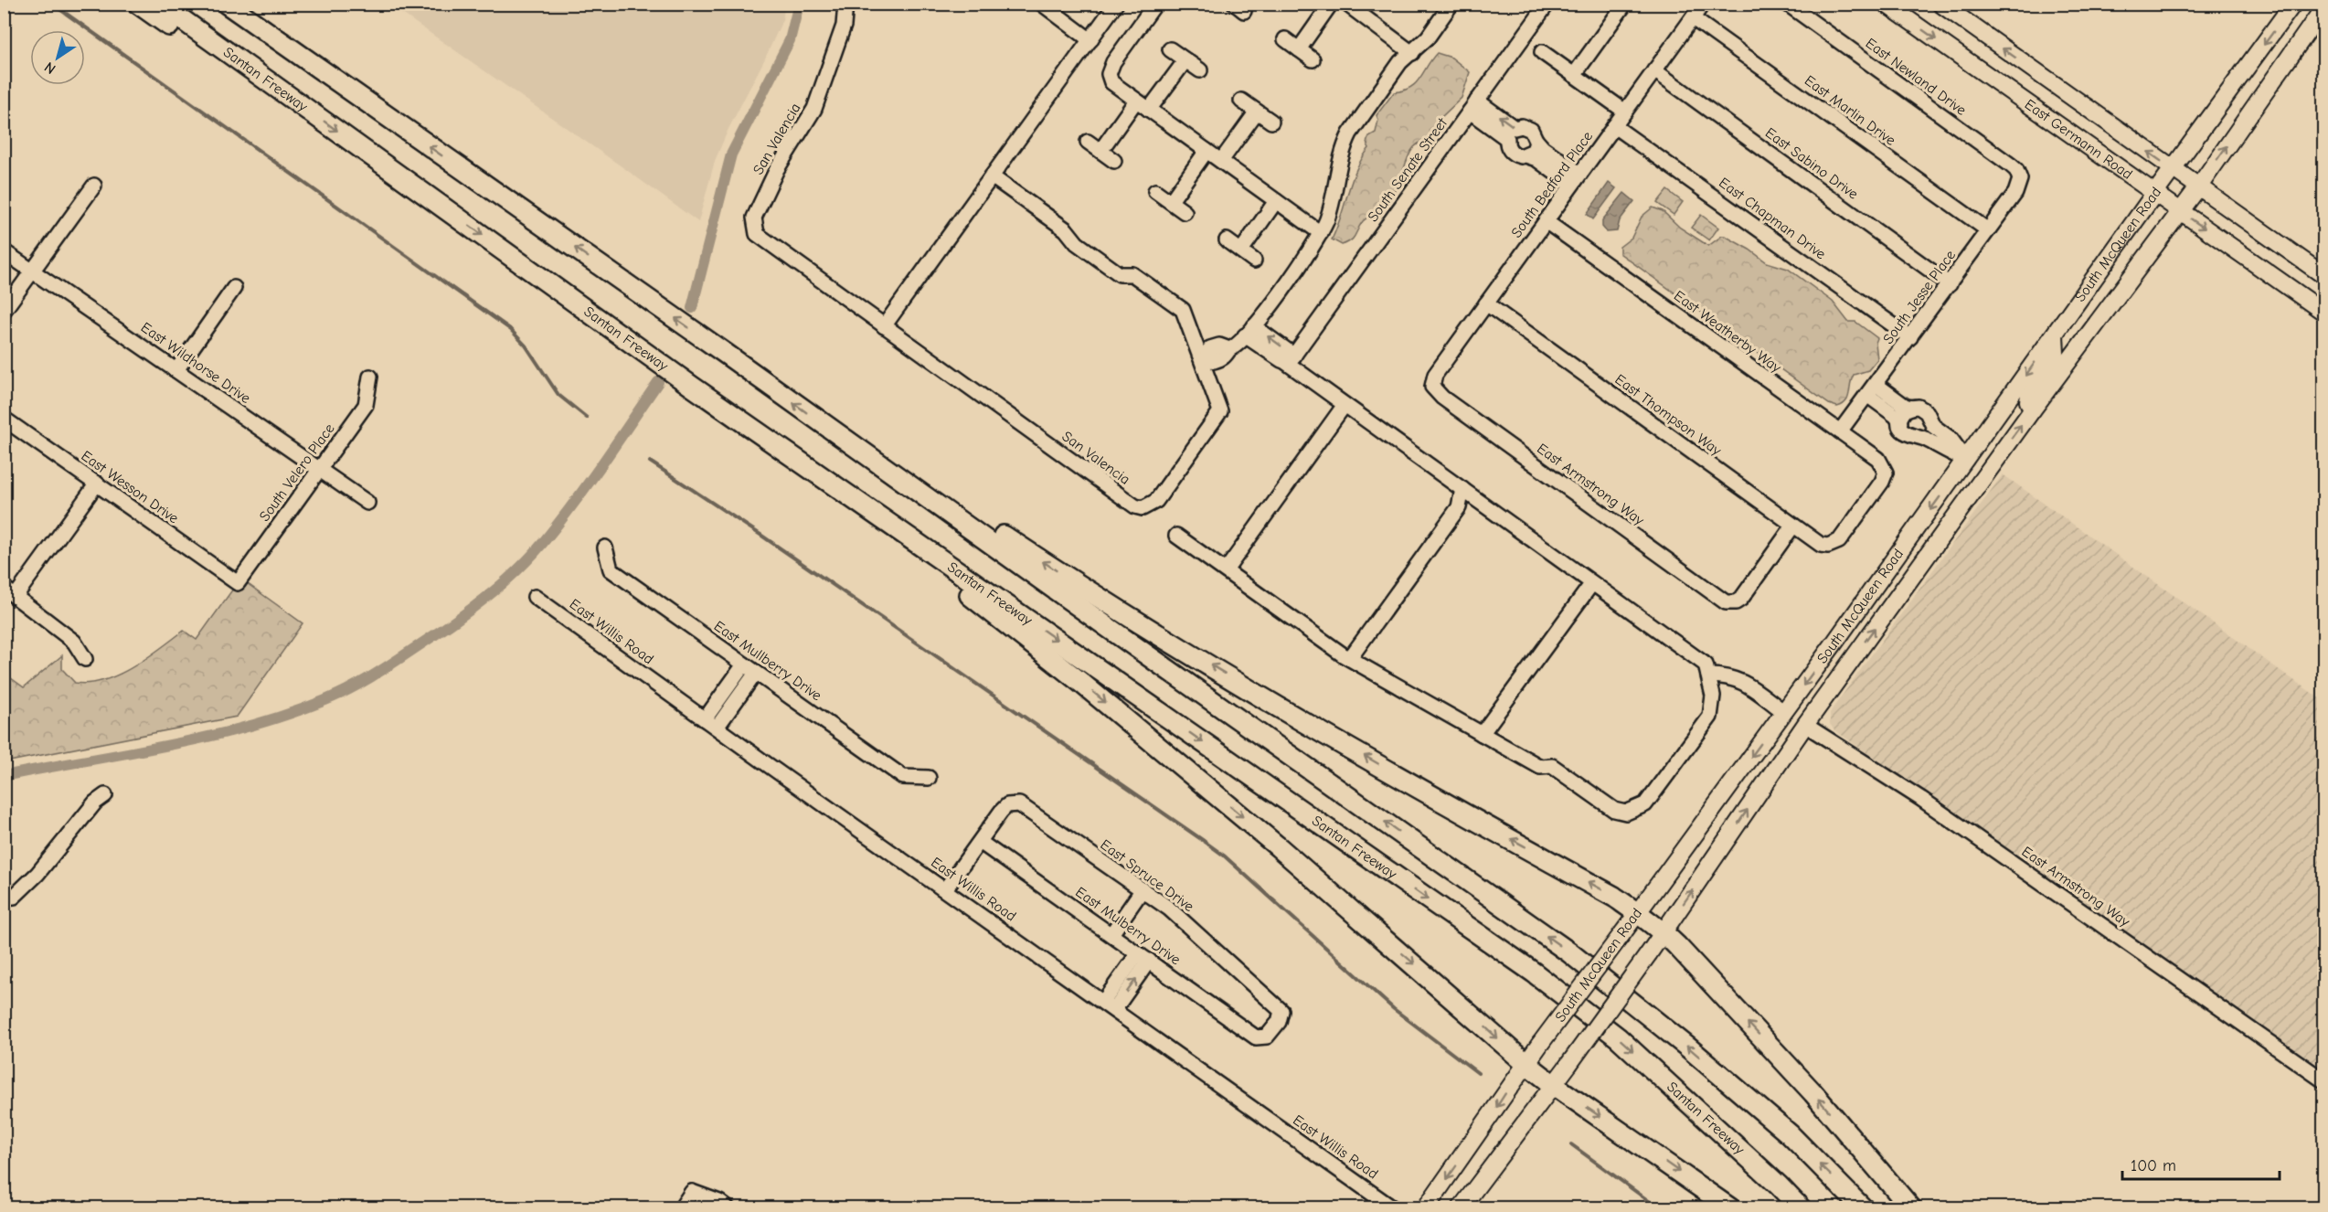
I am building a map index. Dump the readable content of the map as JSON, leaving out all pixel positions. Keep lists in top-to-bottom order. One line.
{"streets":{"highway":["Santan Freeway"],"main road":["East Germann Road","South McQueen Road"],"street":["East Newland Drive","East Marlin Drive","San Valencia","East Sabino Drive","South Senate Street","South Bedford Place","East Chapman Drive","South Jesse Place","East Weatherby Way","East Wildhorse Drive","East Thompson Way","South Velero Place","East Armstrong Way","East Wesson Drive","East Willis Road","East Mullberry Drive","East Spruce Drive","East Mulberry Drive"]},"crossings":[["East Newland Drive","South Jesse Place"],["East Marlin Drive","South Bedford Place"],["East Marlin Drive","South Jesse Place"],["East Germann Road","South McQueen Road"],["East Sabino Drive","South Bedford Place"],["East Sabino Drive","South Jesse Place"],["South Bedford Place","East Chapman Drive"],["South Bedford Place","East Weatherby Way"],["South Bedford Place","East Thompson Way"],["South Bedford Place","East Armstrong Way"],["East Chapman Drive","South Jesse Place"],["South McQueen Road","East Armstrong Way"],["South Jesse Place","East Weatherby Way"],["East Weatherby Way","East Thompson Way"],["East Wildhorse Drive","South Velero Place"],["East Thompson Way","East Armstrong Way"],["South Velero Place","East Wesson Drive"],["East Spruce Drive","East Mulberry Drive"]],"scale_bar":"100 m","north":"bottom left"}
